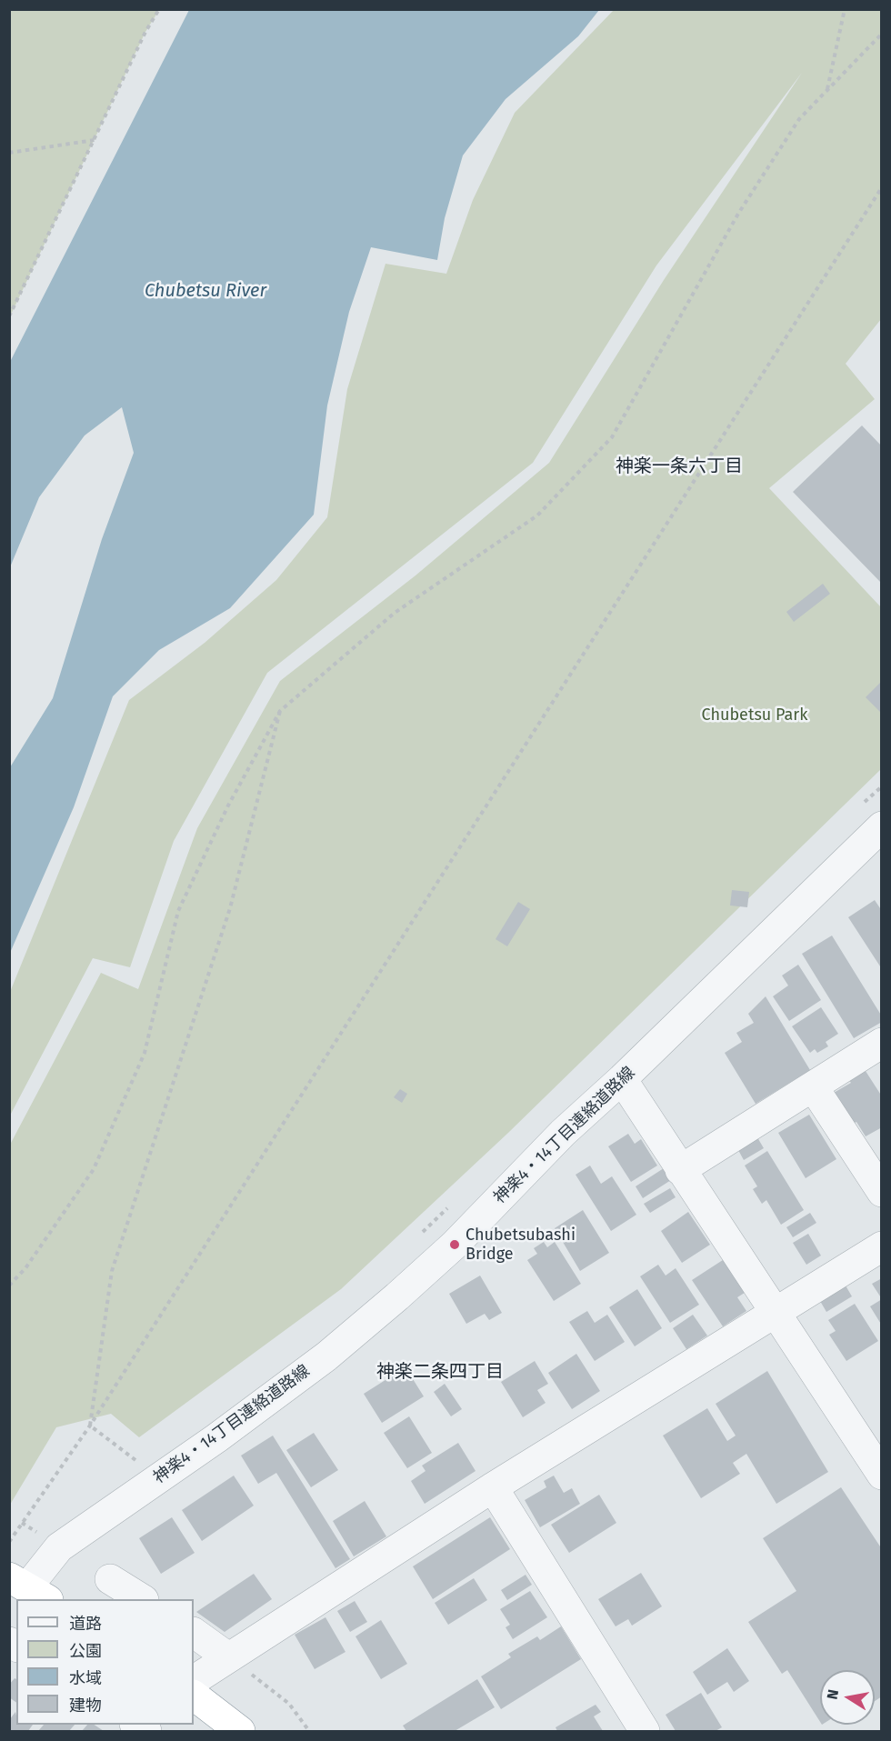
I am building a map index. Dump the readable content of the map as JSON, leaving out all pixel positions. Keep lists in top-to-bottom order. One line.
{"streets":{"street":["神楽4・14丁目連絡道路線"]},"districts":["神楽一条六丁目","神楽二条四丁目"],"water":["Chubetsu River"],"parks":["Chubetsu Park"],"places":["Chubetsubashi Bridge"],"legend":["道路","公園","水域","建物"],"north":"left"}
